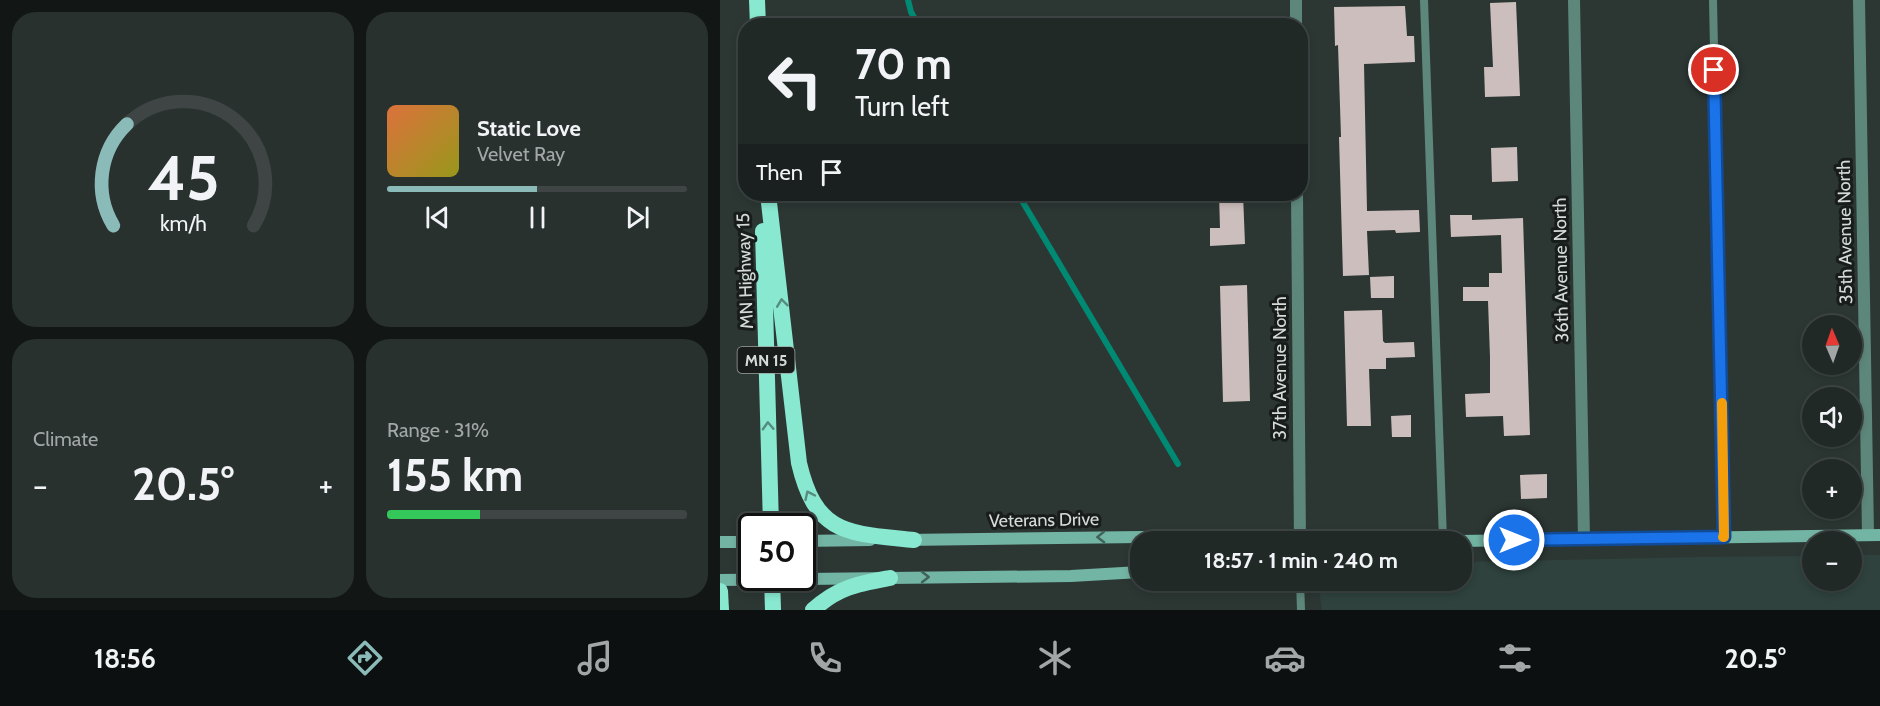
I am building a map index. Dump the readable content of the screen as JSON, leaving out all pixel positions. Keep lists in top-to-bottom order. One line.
{"streets":{"highway":["MN Highway 15","MN 15"],"main road":["Veterans Drive"],"street":["35th Avenue North","36th Avenue North","37th Avenue North"]},"one_way":["MN Highway 15"],"north":"top","page":{"turn":["70 m","Turn left"],"song":["Static Love","Velvet Ray"],"then":"Then","map_buttons":["+","−"],"tile":["Climate",["Range · 31%","155 km"]],"heat":["−","20.5°","+"],"limit":"50","trip":"18:57 · 1 min · 240 m","tabs":["18:56","20.5°"],"gauge":["45","km/h"]}}
